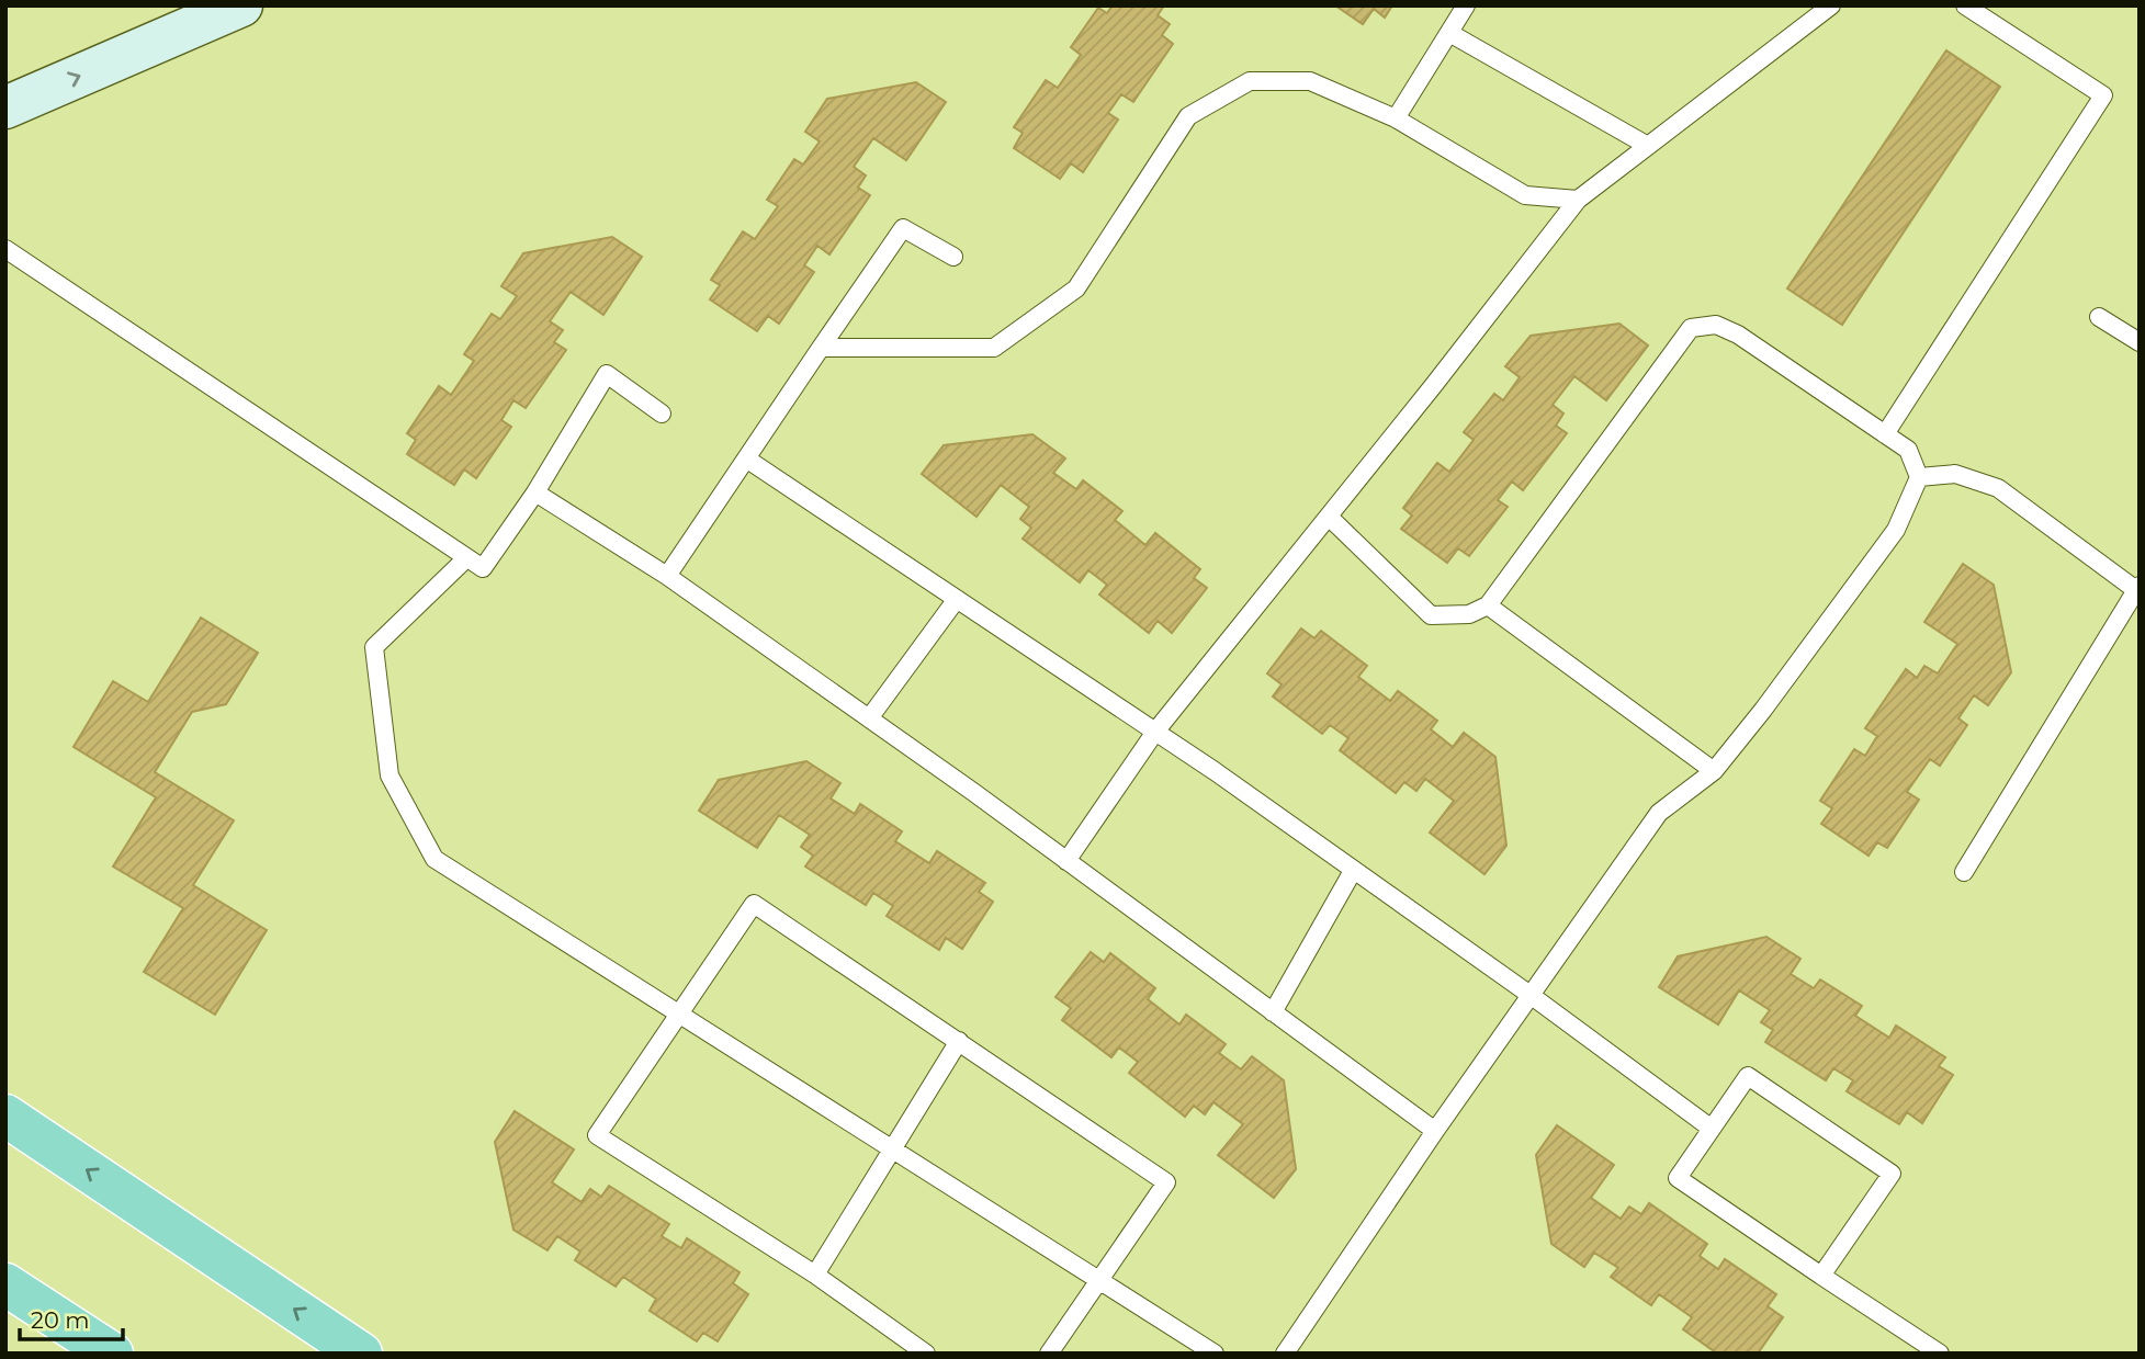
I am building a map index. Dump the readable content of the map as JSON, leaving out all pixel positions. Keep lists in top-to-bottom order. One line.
{"scale_bar":"20 m"}
